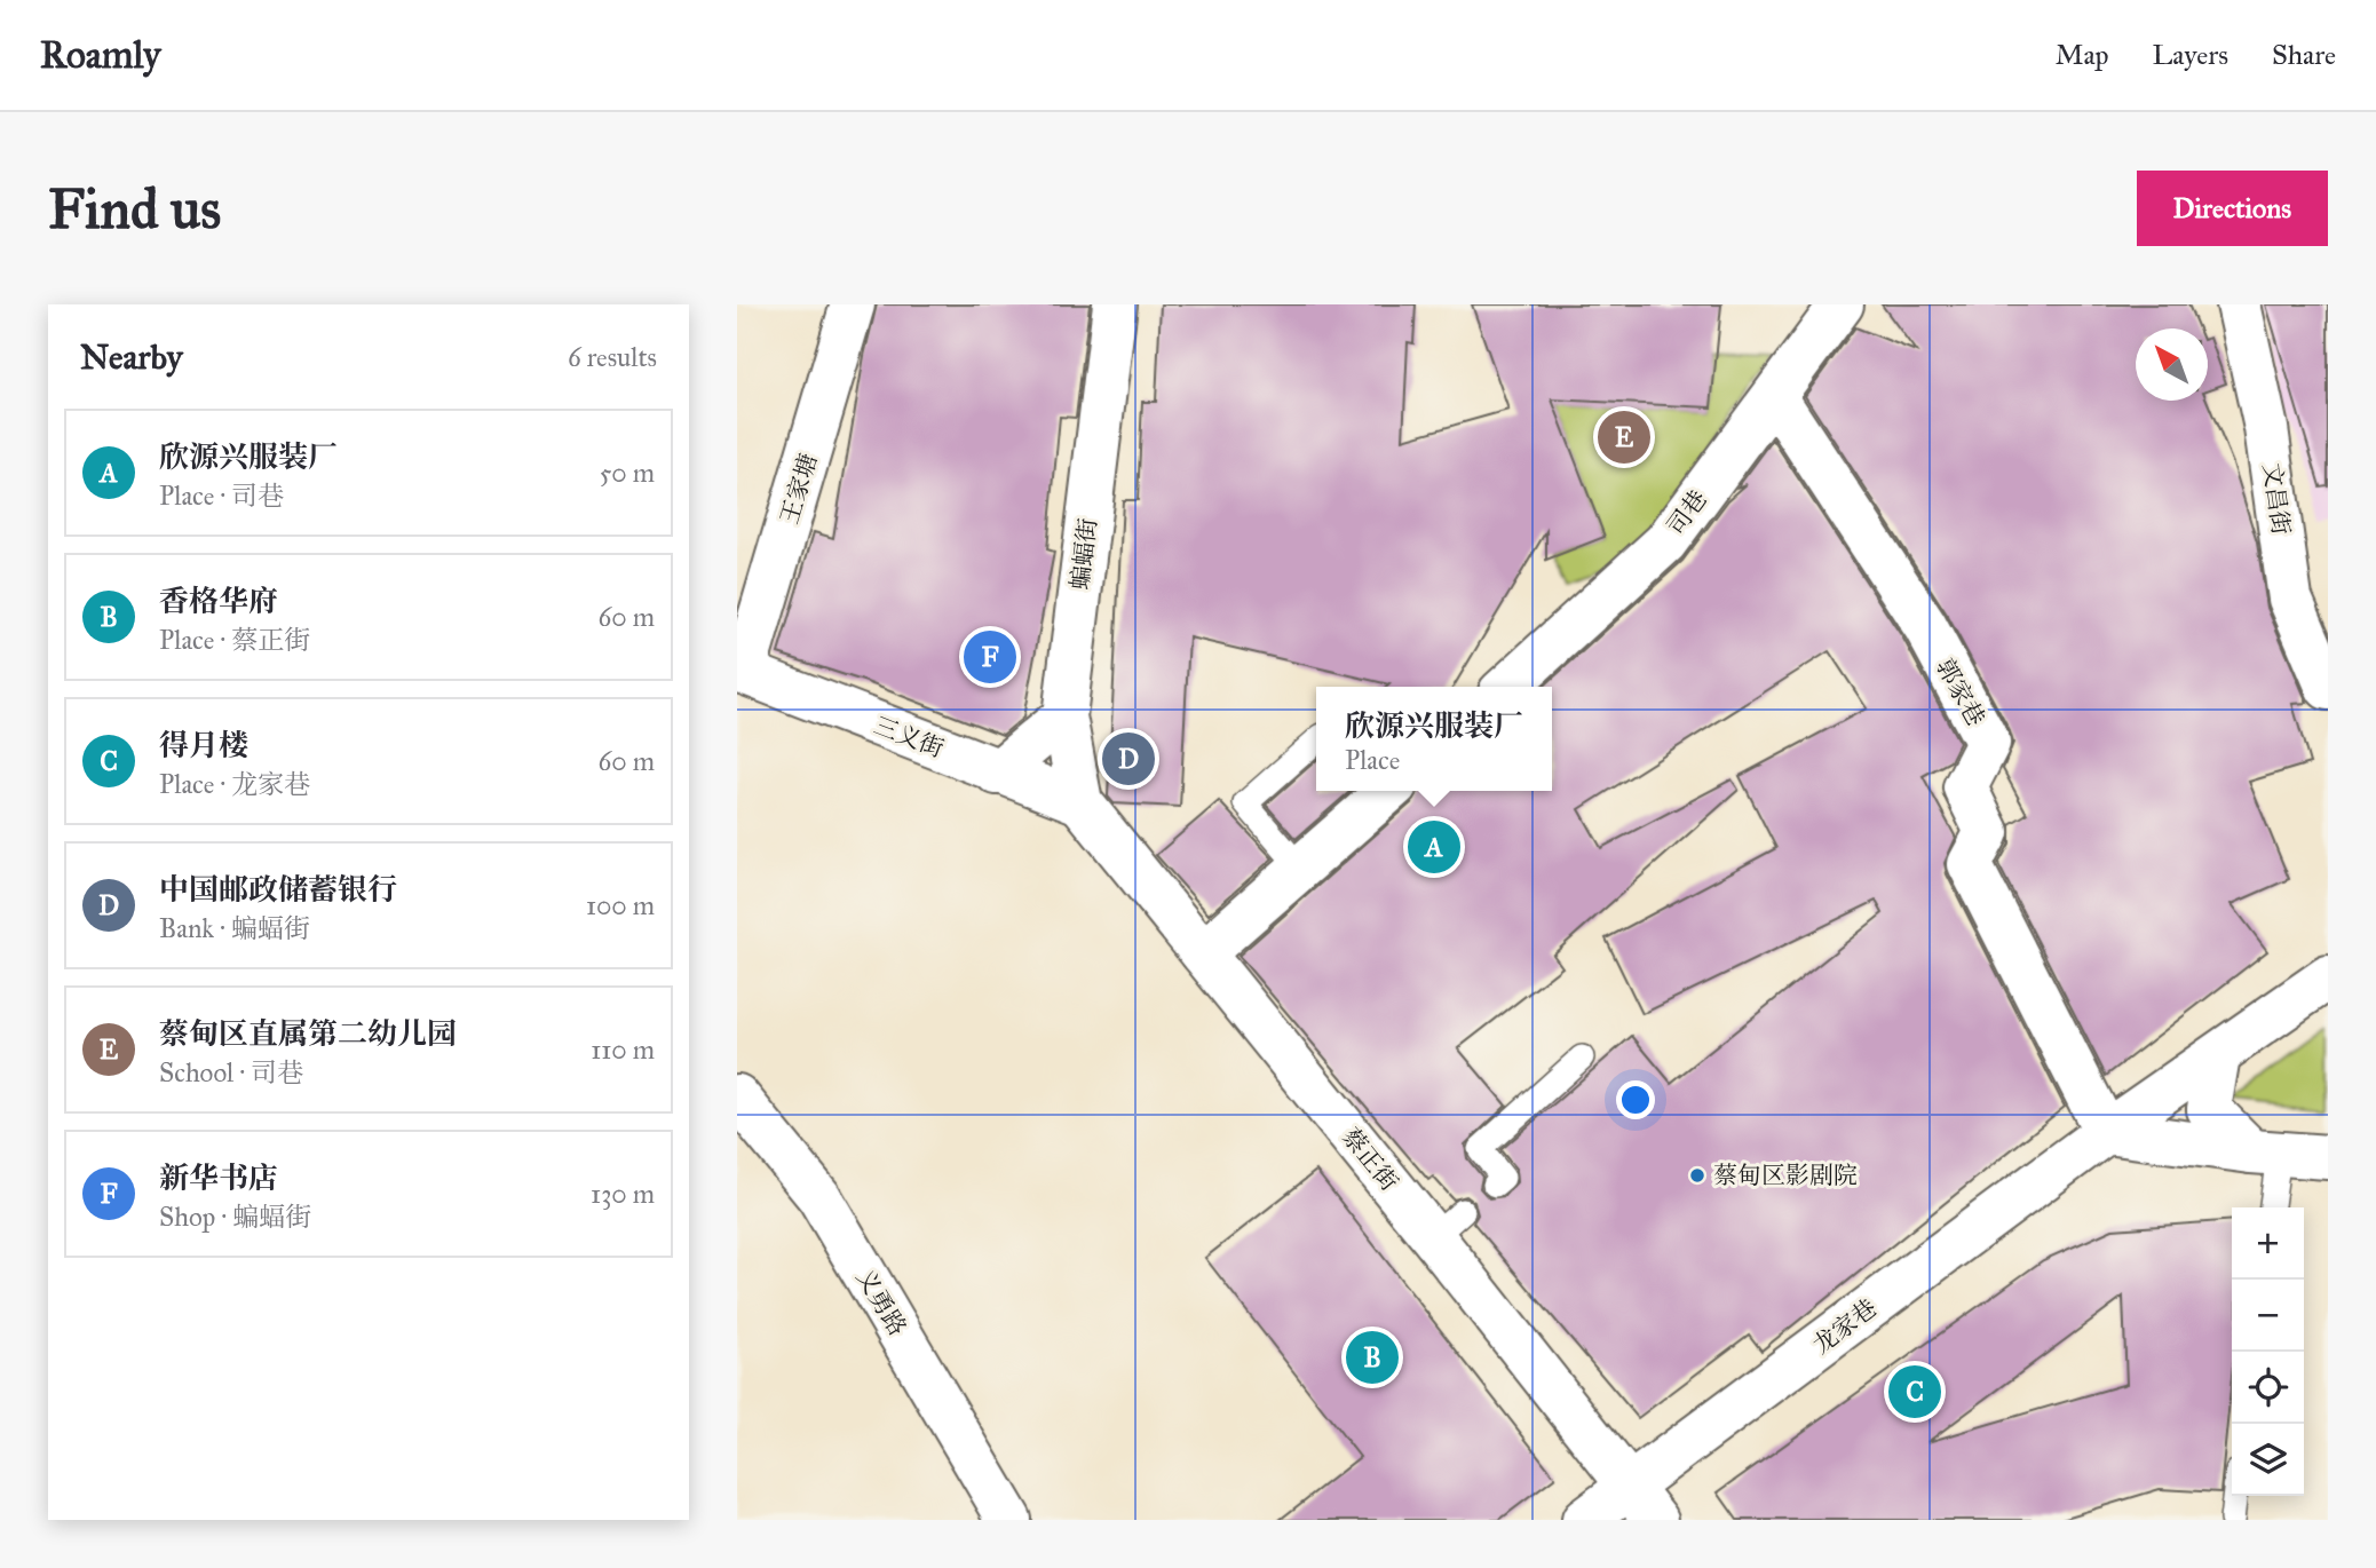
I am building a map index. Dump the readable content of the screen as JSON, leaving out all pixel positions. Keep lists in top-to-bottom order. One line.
{"streets":{"street":["王家塘","文昌街","司巷","蝙蝠街","郭家巷","三义街","蔡正街","义勇路","龙家巷"]},"crossings":[["王家塘","三义街"],["司巷","郭家巷"],["蝙蝠街","三义街"],["蝙蝠街","蔡正街"],["郭家巷","龙家巷"],["三义街","蔡正街"],["蔡正街","龙家巷"]],"places":["蔡甸区影剧院"],"north":"top left","page":{"header":"Roamly","nav":["Map","Layers","Share"],"buttons":"Directions","title":"Find us","heading":["Nearby","6 results"],"pins":["E","F","D","A","B","C"],"list":[{"mark":"A","name":"欣源兴服装厂","note":"Place · 司巷","value":"50 m"},{"mark":"B","name":"香格华府","note":"Place · 蔡正街","value":"60 m"},{"mark":"C","name":"得月楼","note":"Place · 龙家巷","value":"60 m"},{"mark":"D","name":"中国邮政储蓄银行","note":"Bank · 蝙蝠街","value":"100 m"},{"mark":"E","name":"蔡甸区直属第二幼儿园","note":"School · 司巷","value":"110 m"},{"mark":"F","name":"新华书店","note":"Shop · 蝙蝠街","value":"130 m"}],"popup":["欣源兴服装厂","Place"],"map_buttons":["+","−"]}}
